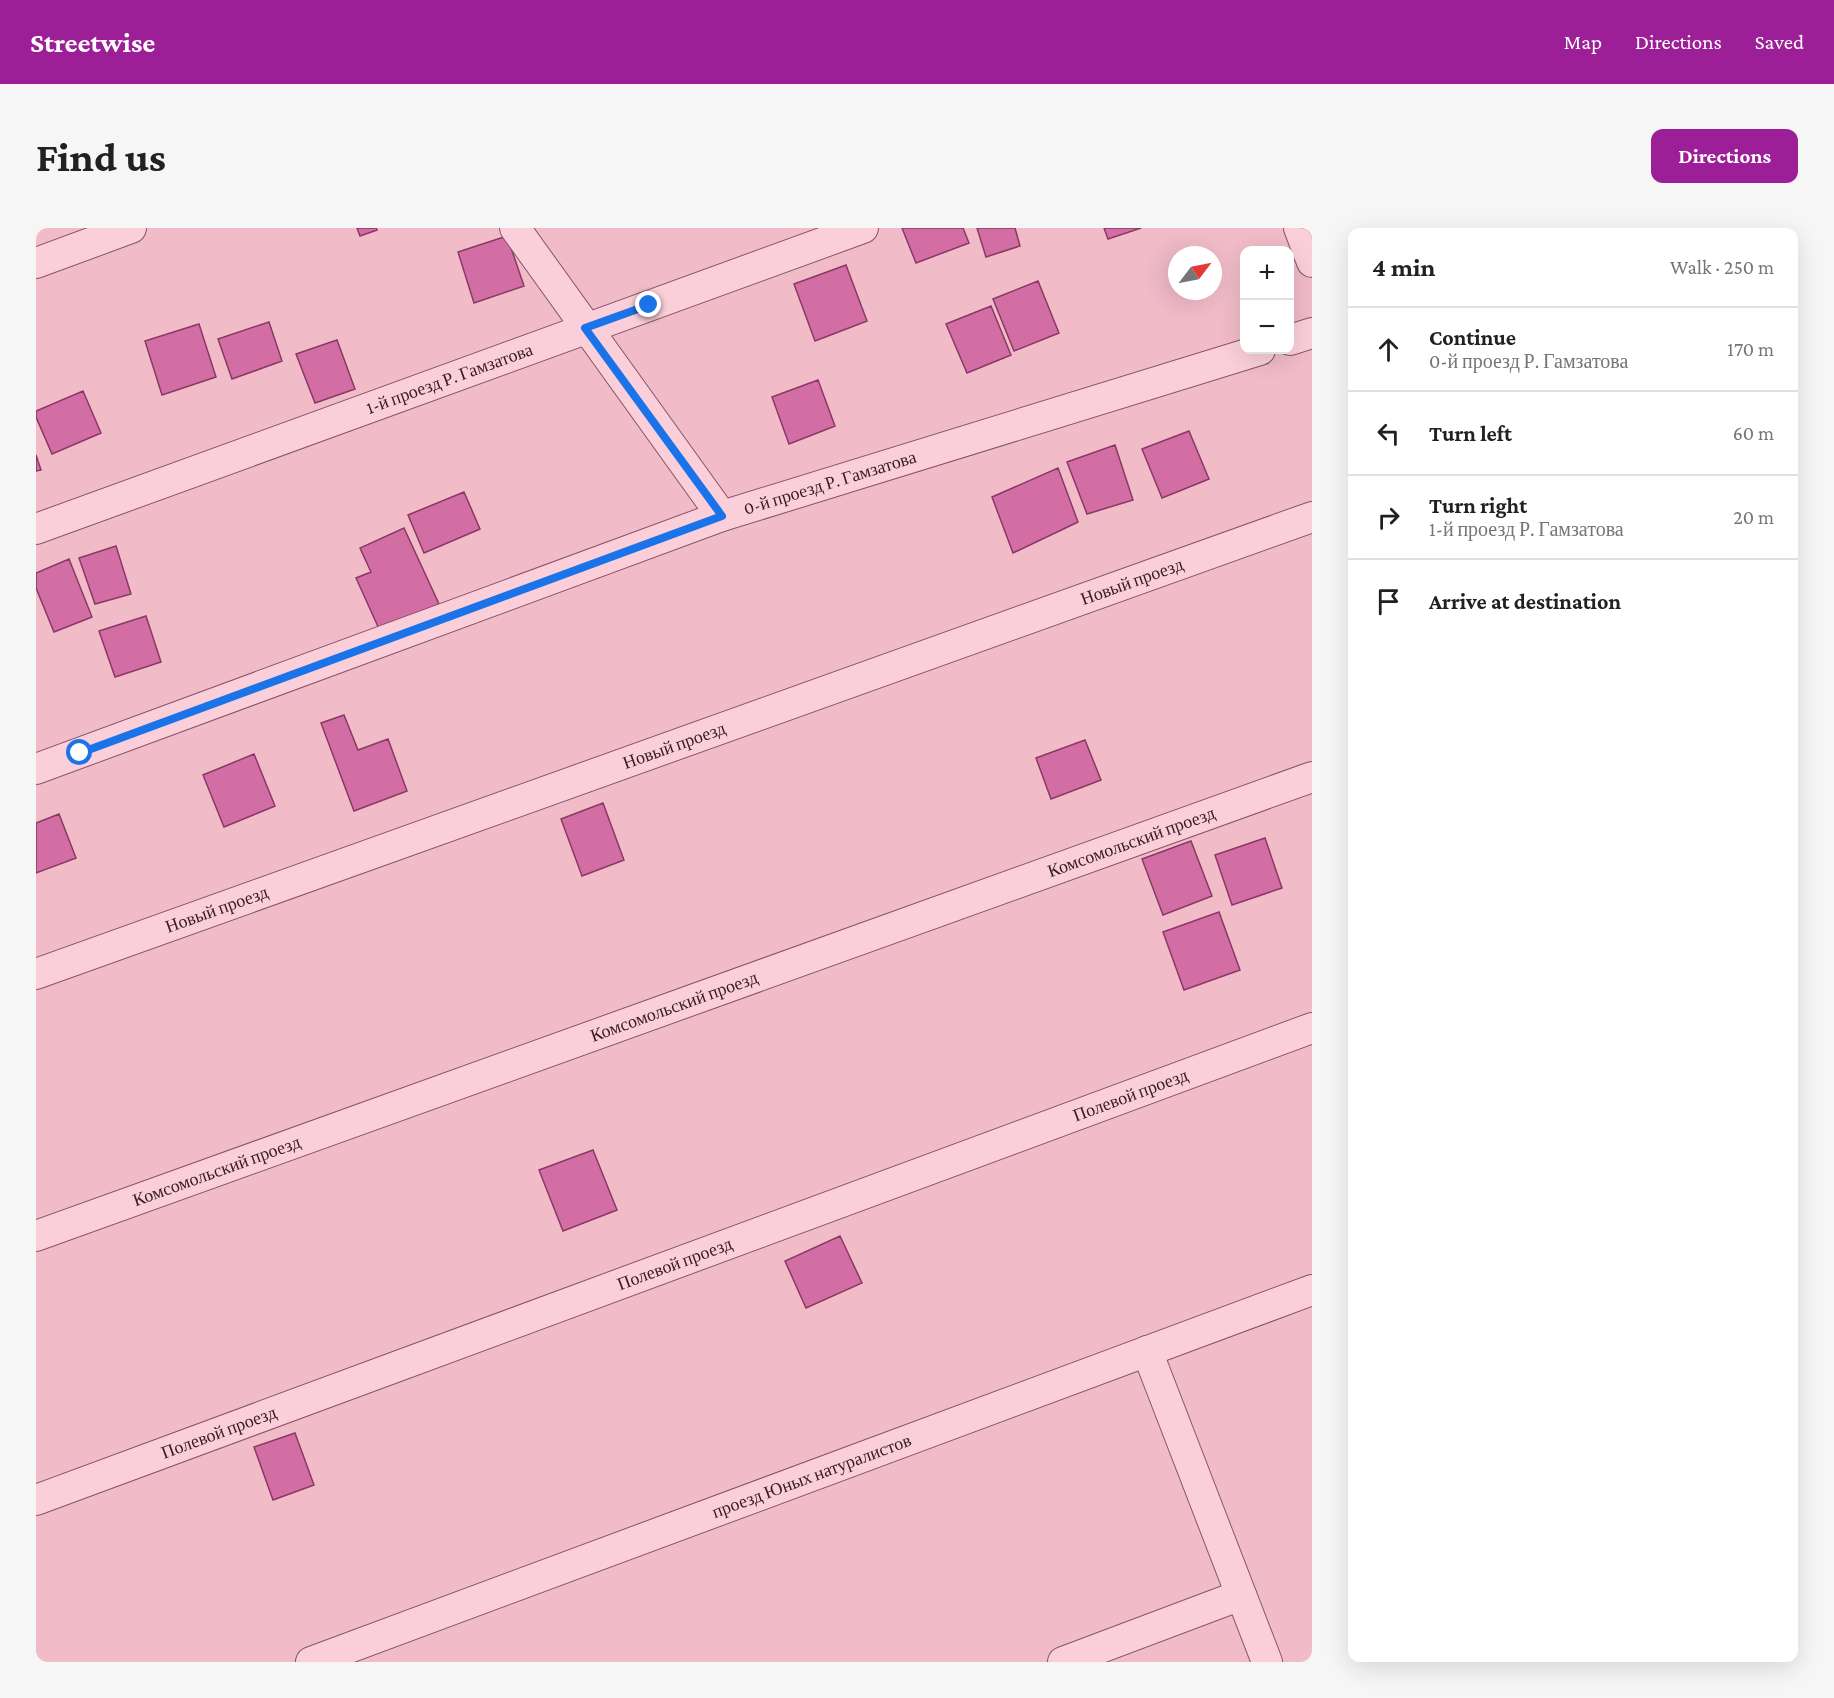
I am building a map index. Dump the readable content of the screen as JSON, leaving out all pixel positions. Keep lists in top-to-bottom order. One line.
{"streets":{"street":["1-й проезд Р. Гамзатова","0-й проезд Р. Гамзатова","Новый проезд","Комсомольский проезд","Полевой проезд","проезд Юных натуралистов"]},"north":"top right","page":{"header":"Streetwise","nav":["Map","Directions","Saved"],"buttons":"Directions","title":"Find us","heading":["4 min","Walk · 250 m"],"map_buttons":["+","−"],"list":[["Continue","0-й проезд Р. Гамзатова","170 m"],["Turn left","60 m"],["Turn right","1-й проезд Р. Гамзатова","20 m"],"Arrive at destination"]}}
